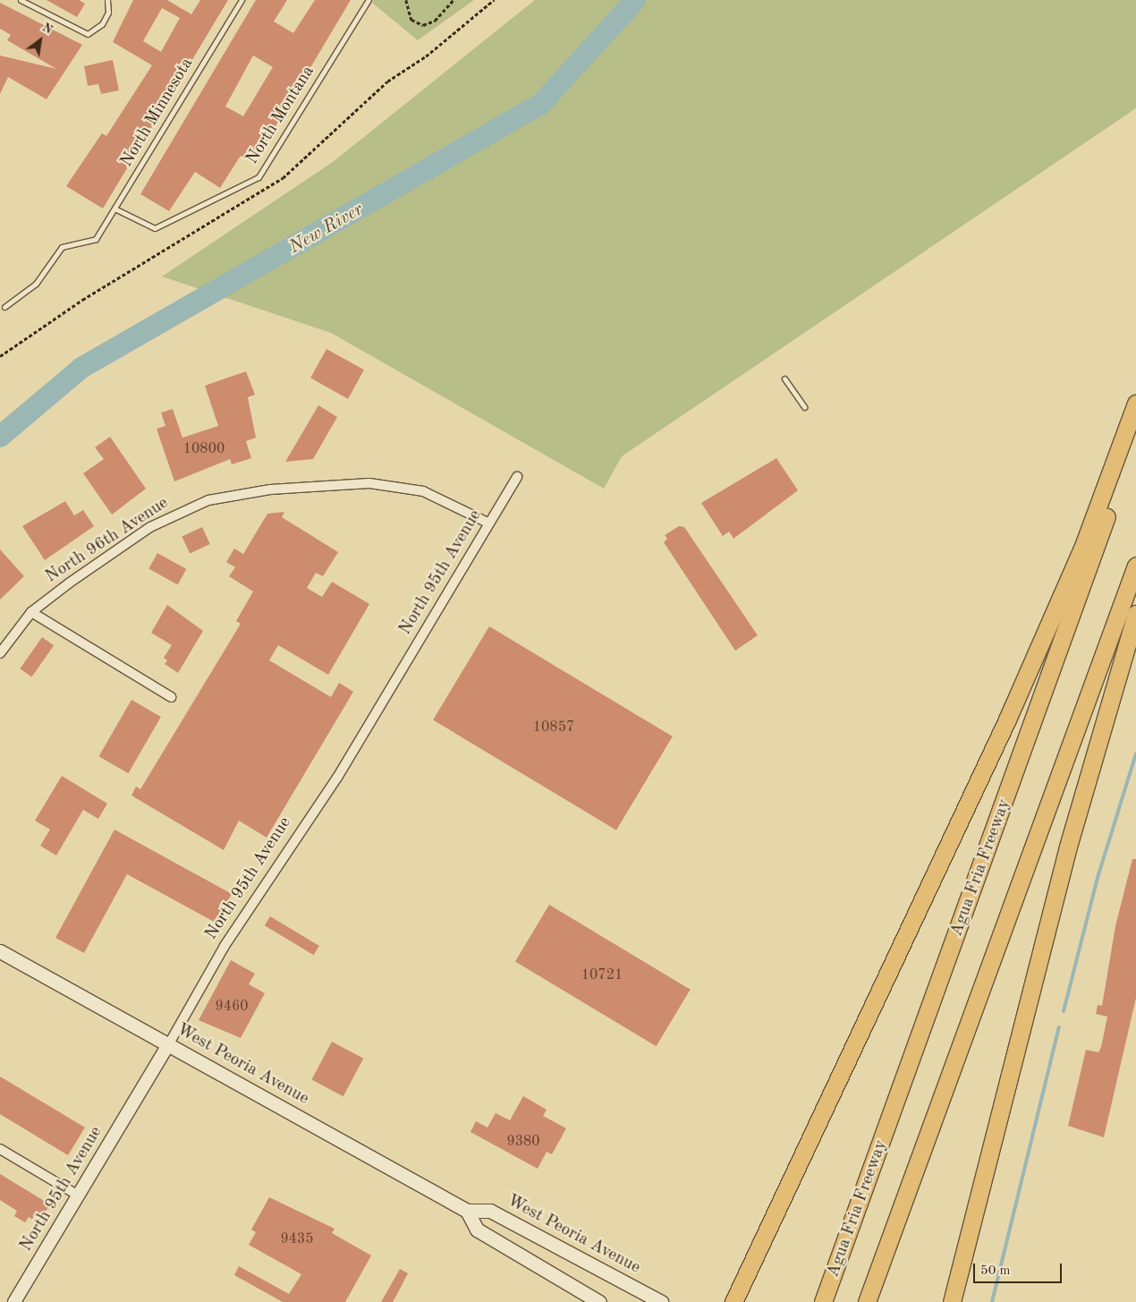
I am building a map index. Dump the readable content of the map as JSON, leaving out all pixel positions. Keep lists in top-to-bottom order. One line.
{"streets":{"highway":["Agua Fria Freeway"],"main road":["West Peoria Avenue"],"street":["North 96th Avenue","North 95th Avenue"],"lane":["North Minnesota","North Montana"]},"crossings":[["North Minnesota","North Montana"],["North 96th Avenue","North 95th Avenue"],["North 95th Avenue","West Peoria Avenue"]],"water":["New River"],"house_numbers":["10800","10857","10721","9460","9380","9435"],"scale_bar":"50 m","north":"top right"}
